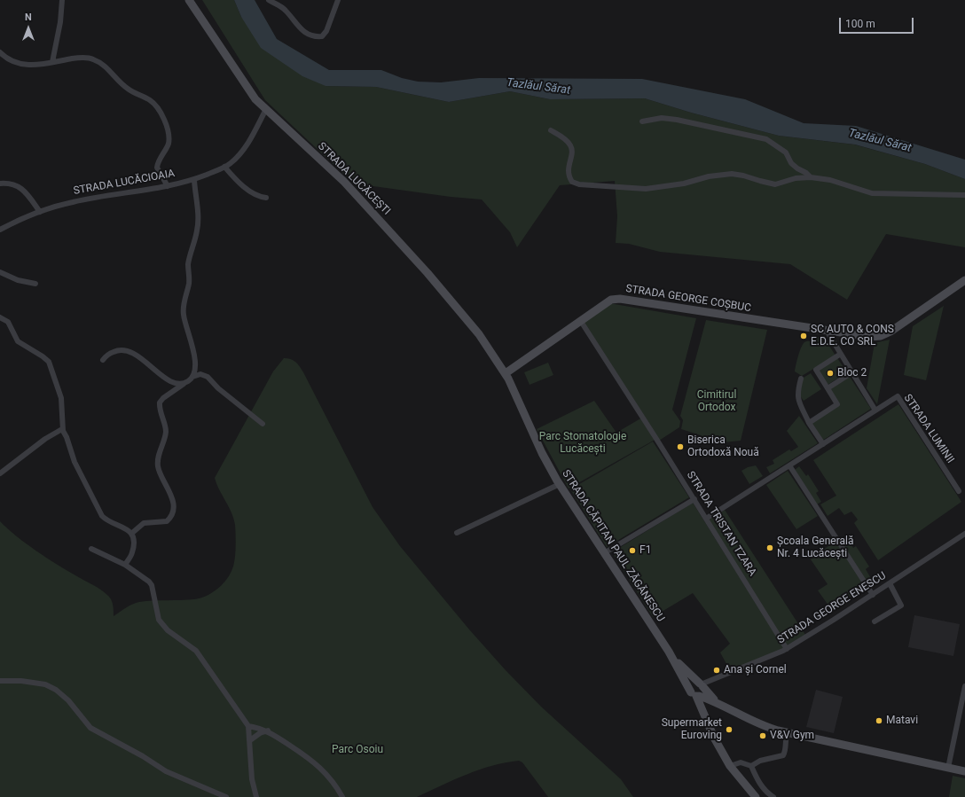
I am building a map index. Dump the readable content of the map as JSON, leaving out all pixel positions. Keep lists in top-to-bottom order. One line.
{"streets":{"main road":["STRADA LUCĂCEȘTI","STRADA GEORGE COȘBUC","STRADA CĂPITAN PAUL ZĂGĂNESCU"],"street":["STRADA LUCĂCIOAIA","STRADA LUMINII","STRADA TRISTAN TZARA","STRADA GEORGE ENESCU"]},"crossings":[["STRADA LUCĂCEȘTI","STRADA LUCĂCIOAIA"],["STRADA LUCĂCEȘTI","STRADA GEORGE COȘBUC"],["STRADA LUCĂCEȘTI","STRADA CĂPITAN PAUL ZĂGĂNESCU"],["STRADA GEORGE COȘBUC","STRADA TRISTAN TZARA"],["STRADA GEORGE COȘBUC","STRADA CĂPITAN PAUL ZĂGĂNESCU"],["STRADA LUMINII","STRADA TRISTAN TZARA"],["STRADA TRISTAN TZARA","STRADA GEORGE ENESCU"],["STRADA CĂPITAN PAUL ZĂGĂNESCU","STRADA GEORGE ENESCU"]],"water":["Tazlăul Sărat"],"parks":["Cimitirul Ortodox","Parc Stomatologie Lucăcești","Parc Osoiu"],"places":["SC AUTO & CONS E.D.E. CO SRL","Bloc 2","Biserica Ortodoxă Nouă","Școala Generală Nr. 4 Lucăcești","F1","Ana și Cornel","Matavi","Supermarket Euroving","V&V Gym"],"scale_bar":"100 m","north":"top"}
